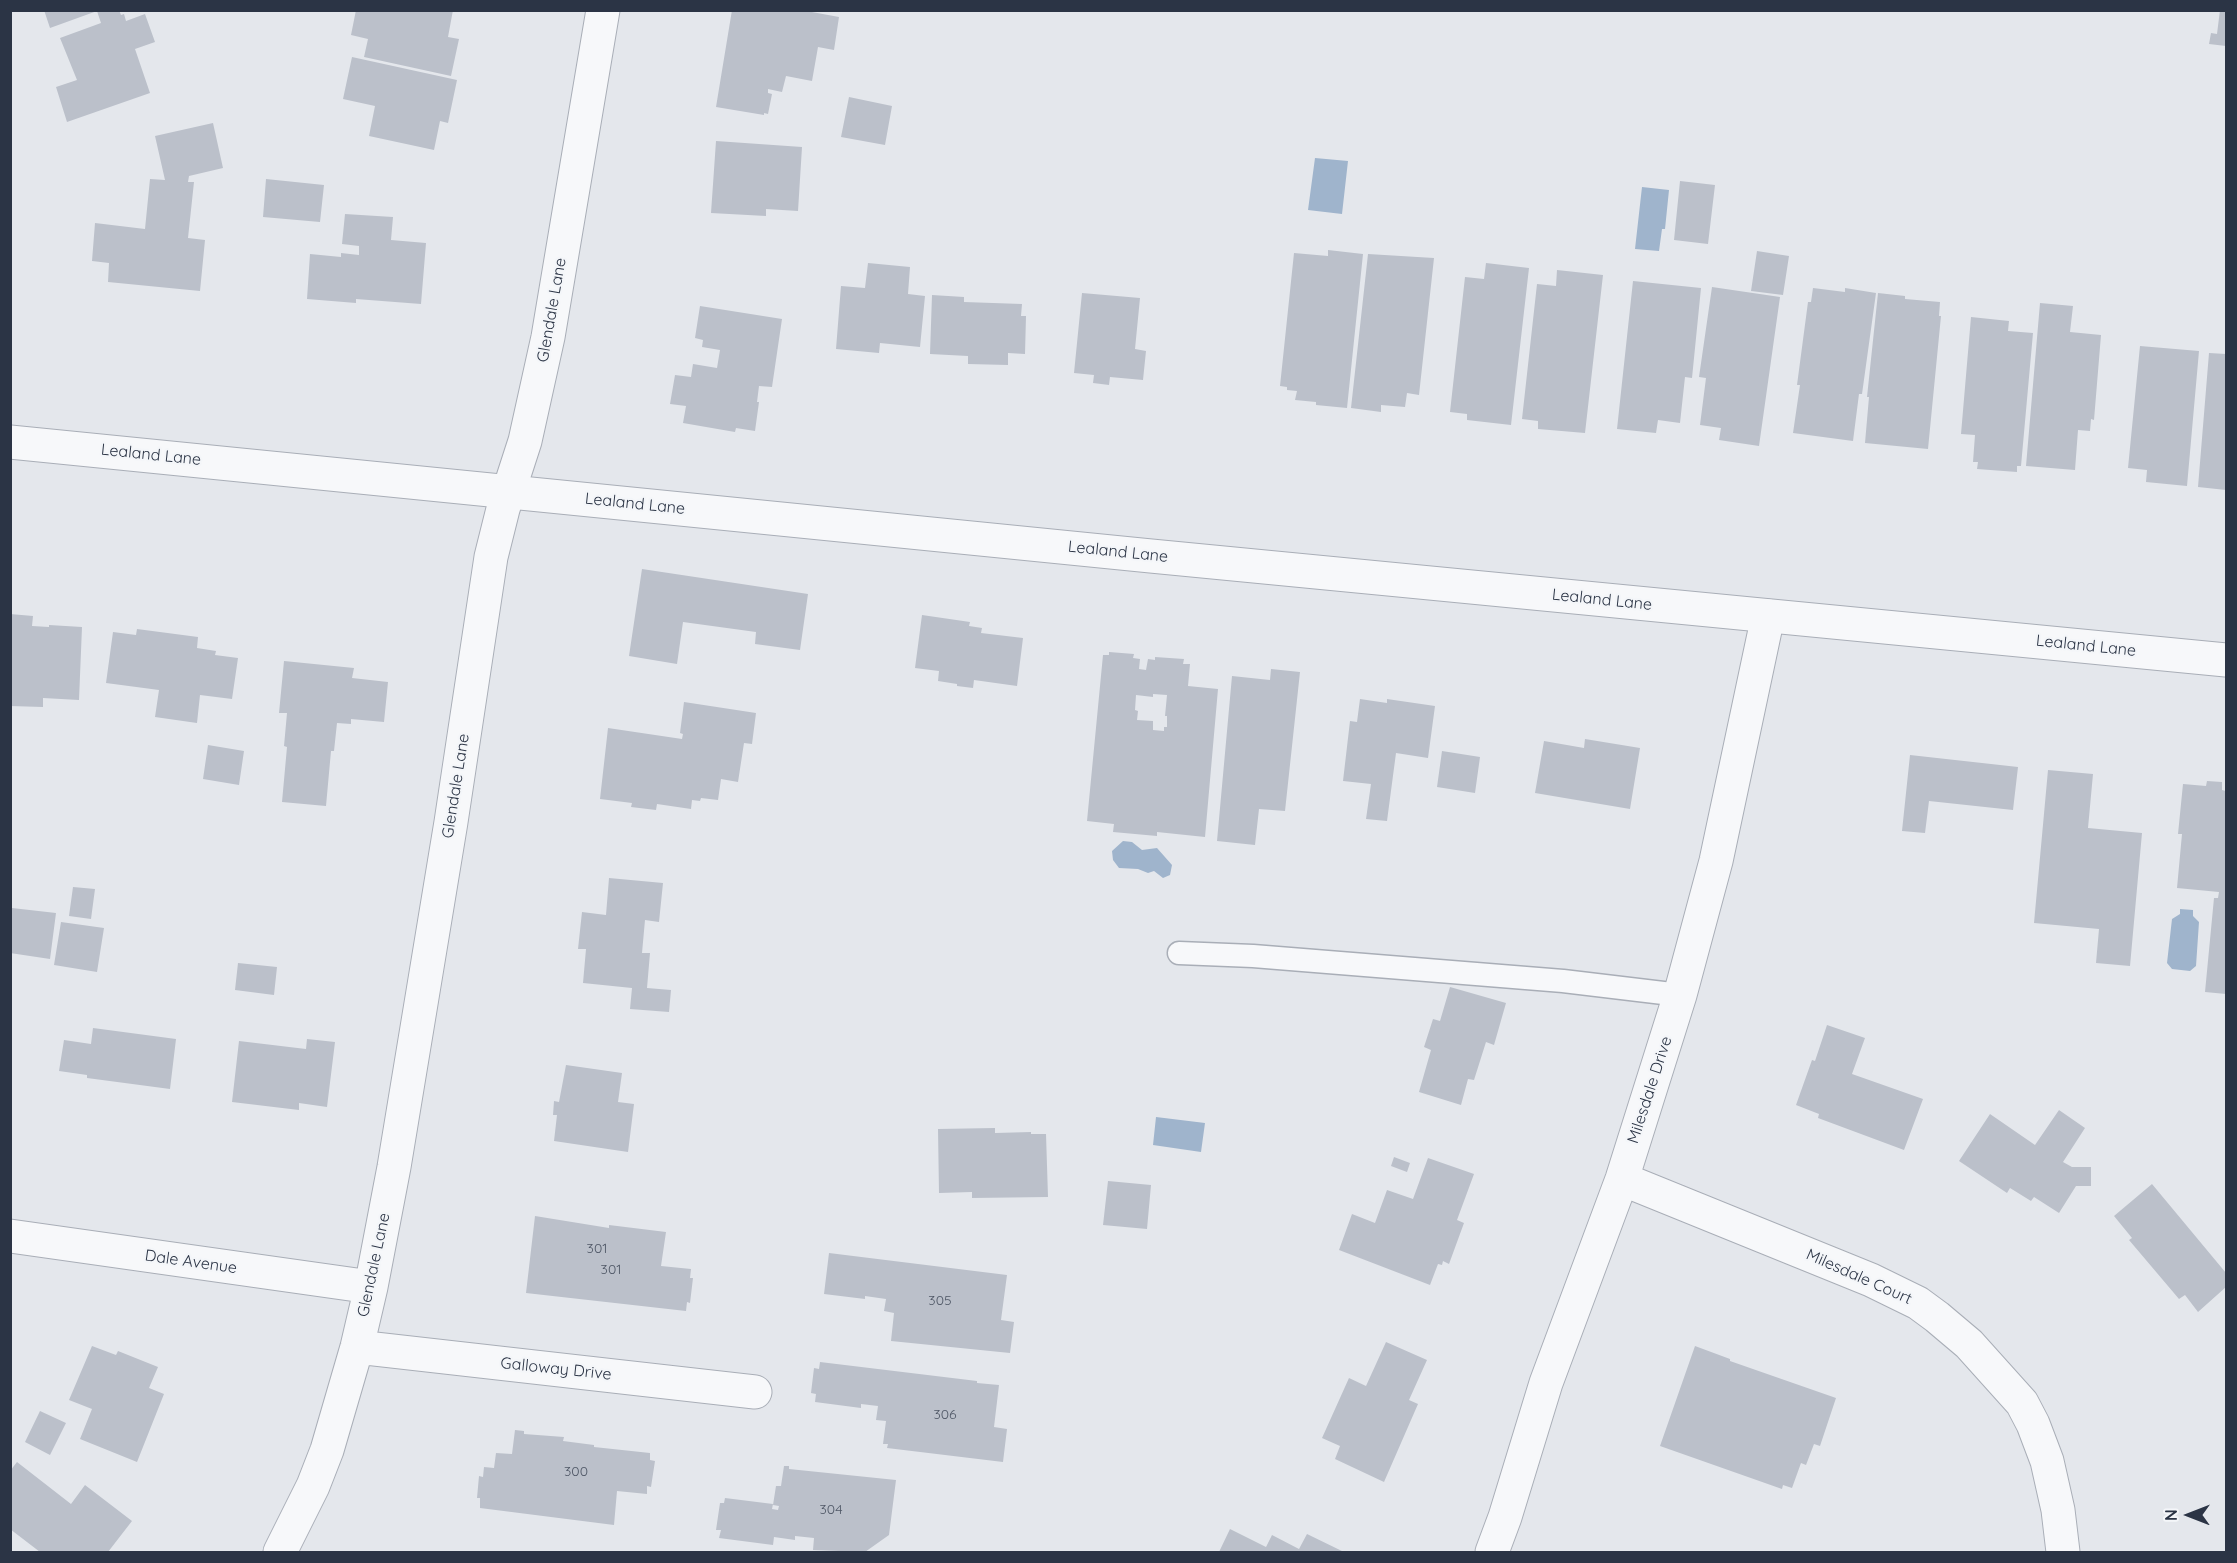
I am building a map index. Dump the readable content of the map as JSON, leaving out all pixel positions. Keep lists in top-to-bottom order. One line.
{"streets":{"street":["Glendale Lane","Lealand Lane","Milesdale Drive","Dale Avenue","Milesdale Court","Galloway Drive"]},"crossings":[["Glendale Lane","Lealand Lane"],["Glendale Lane","Dale Avenue"],["Glendale Lane","Galloway Drive"],["Lealand Lane","Milesdale Drive"],["Milesdale Drive","Milesdale Court"]],"house_numbers":["301","301","305","306","300","304"],"north":"left"}
